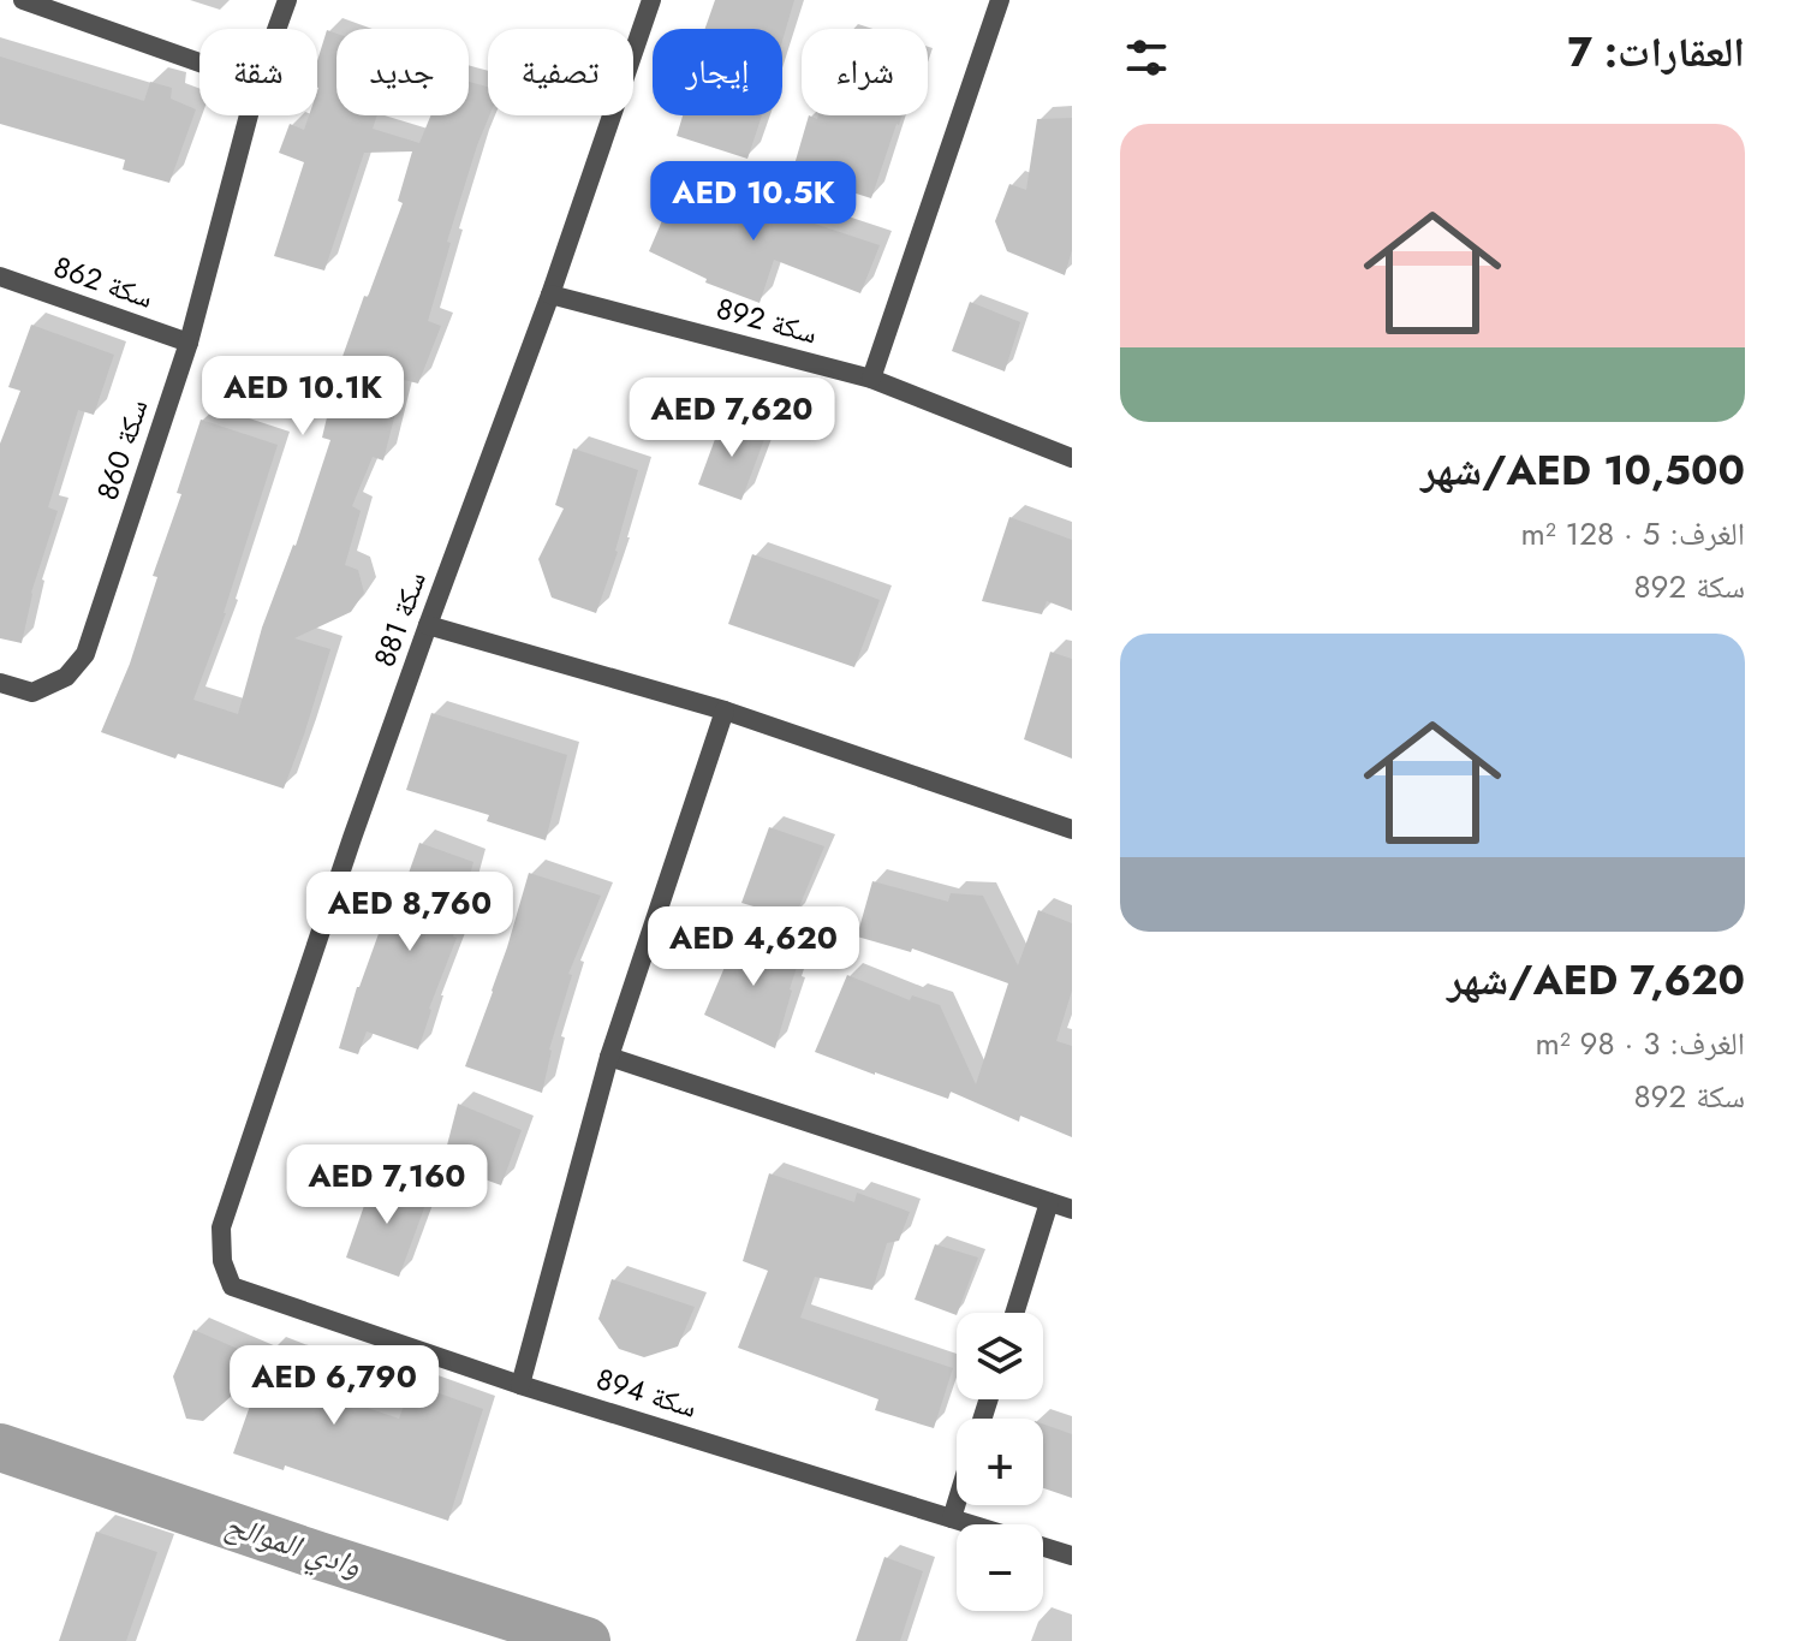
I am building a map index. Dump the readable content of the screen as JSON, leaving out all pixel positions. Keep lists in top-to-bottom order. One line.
{"streets":{"street":["سكة 862","سكة 892","سكة 860","سكة 881","سكة 894"]},"crossings":[["سكة 862","سكة 860"],["سكة 892","سكة 881"],["سكة 881","سكة 894"]],"water":["وادي الموالح"],"page":{"heading":"العقارات: 7","chip":["شراء","إيجار","تصفية","جديد","شقة"],"list":[{"name":"AED 10,500/شهر","note":"الغرف: 5 · 128 m² · سكة 892"},{"name":"AED 7,620/شهر","note":"الغرف: 3 · 98 m² · سكة 892"}],"price":["AED 10.5K","AED 10.1K","AED 7,620","AED 8,760","AED 4,620","AED 7,160","AED 6,790"],"map_buttons":["+","−"]}}
